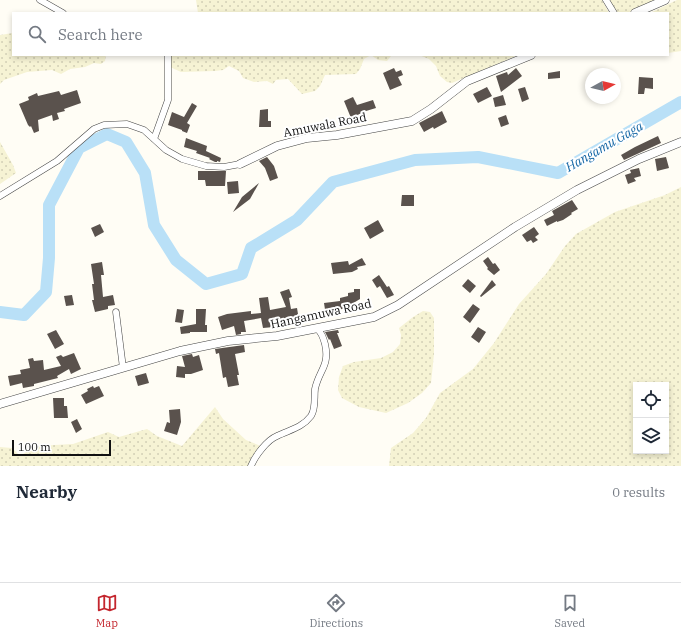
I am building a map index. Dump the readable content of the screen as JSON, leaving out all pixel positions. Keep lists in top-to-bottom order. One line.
{"streets":{"street":["Amuwala Road","Hangamuwa Road"]},"water":["Hangamu Gaga"],"scale_bar":"100 m","north":"right","page":{"search":"Search here","scale":"100 m","heading":["Nearby","0 results"],"nav":["Map","Directions","Saved"]}}
